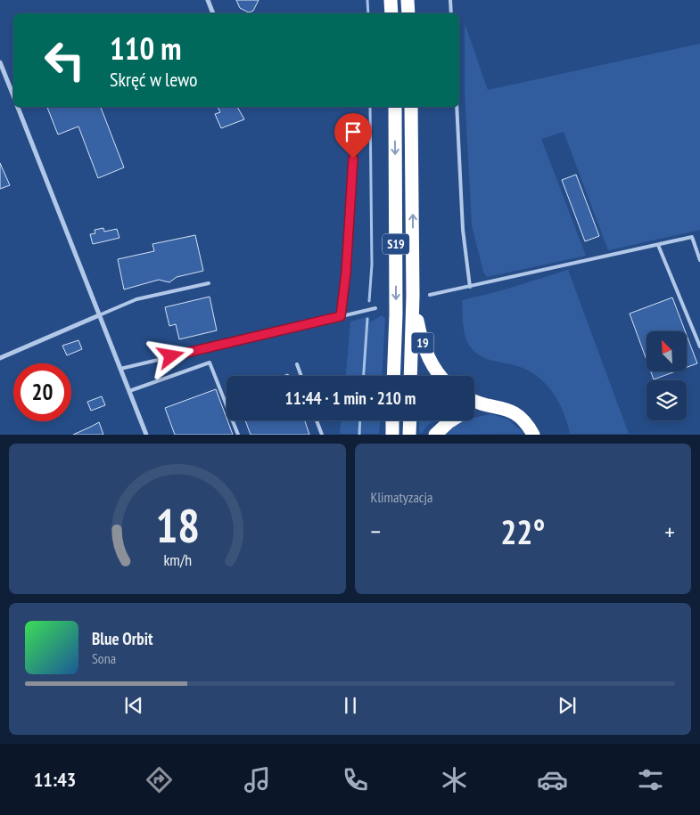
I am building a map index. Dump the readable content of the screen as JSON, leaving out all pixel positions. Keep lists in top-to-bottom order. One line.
{"streets":{"highway":["S19","19"]},"crossings":[["S19","19"]],"north":"top left","page":{"turn":["110 m","Skręć w lewo"],"limit":"20","trip":"11:44 · 1 min · 210 m","tile":"Klimatyzacja","heat":["−","22°","+"],"song":["Blue Orbit","Sona"],"tabs":"11:43","gauge":["18","km/h"]}}
